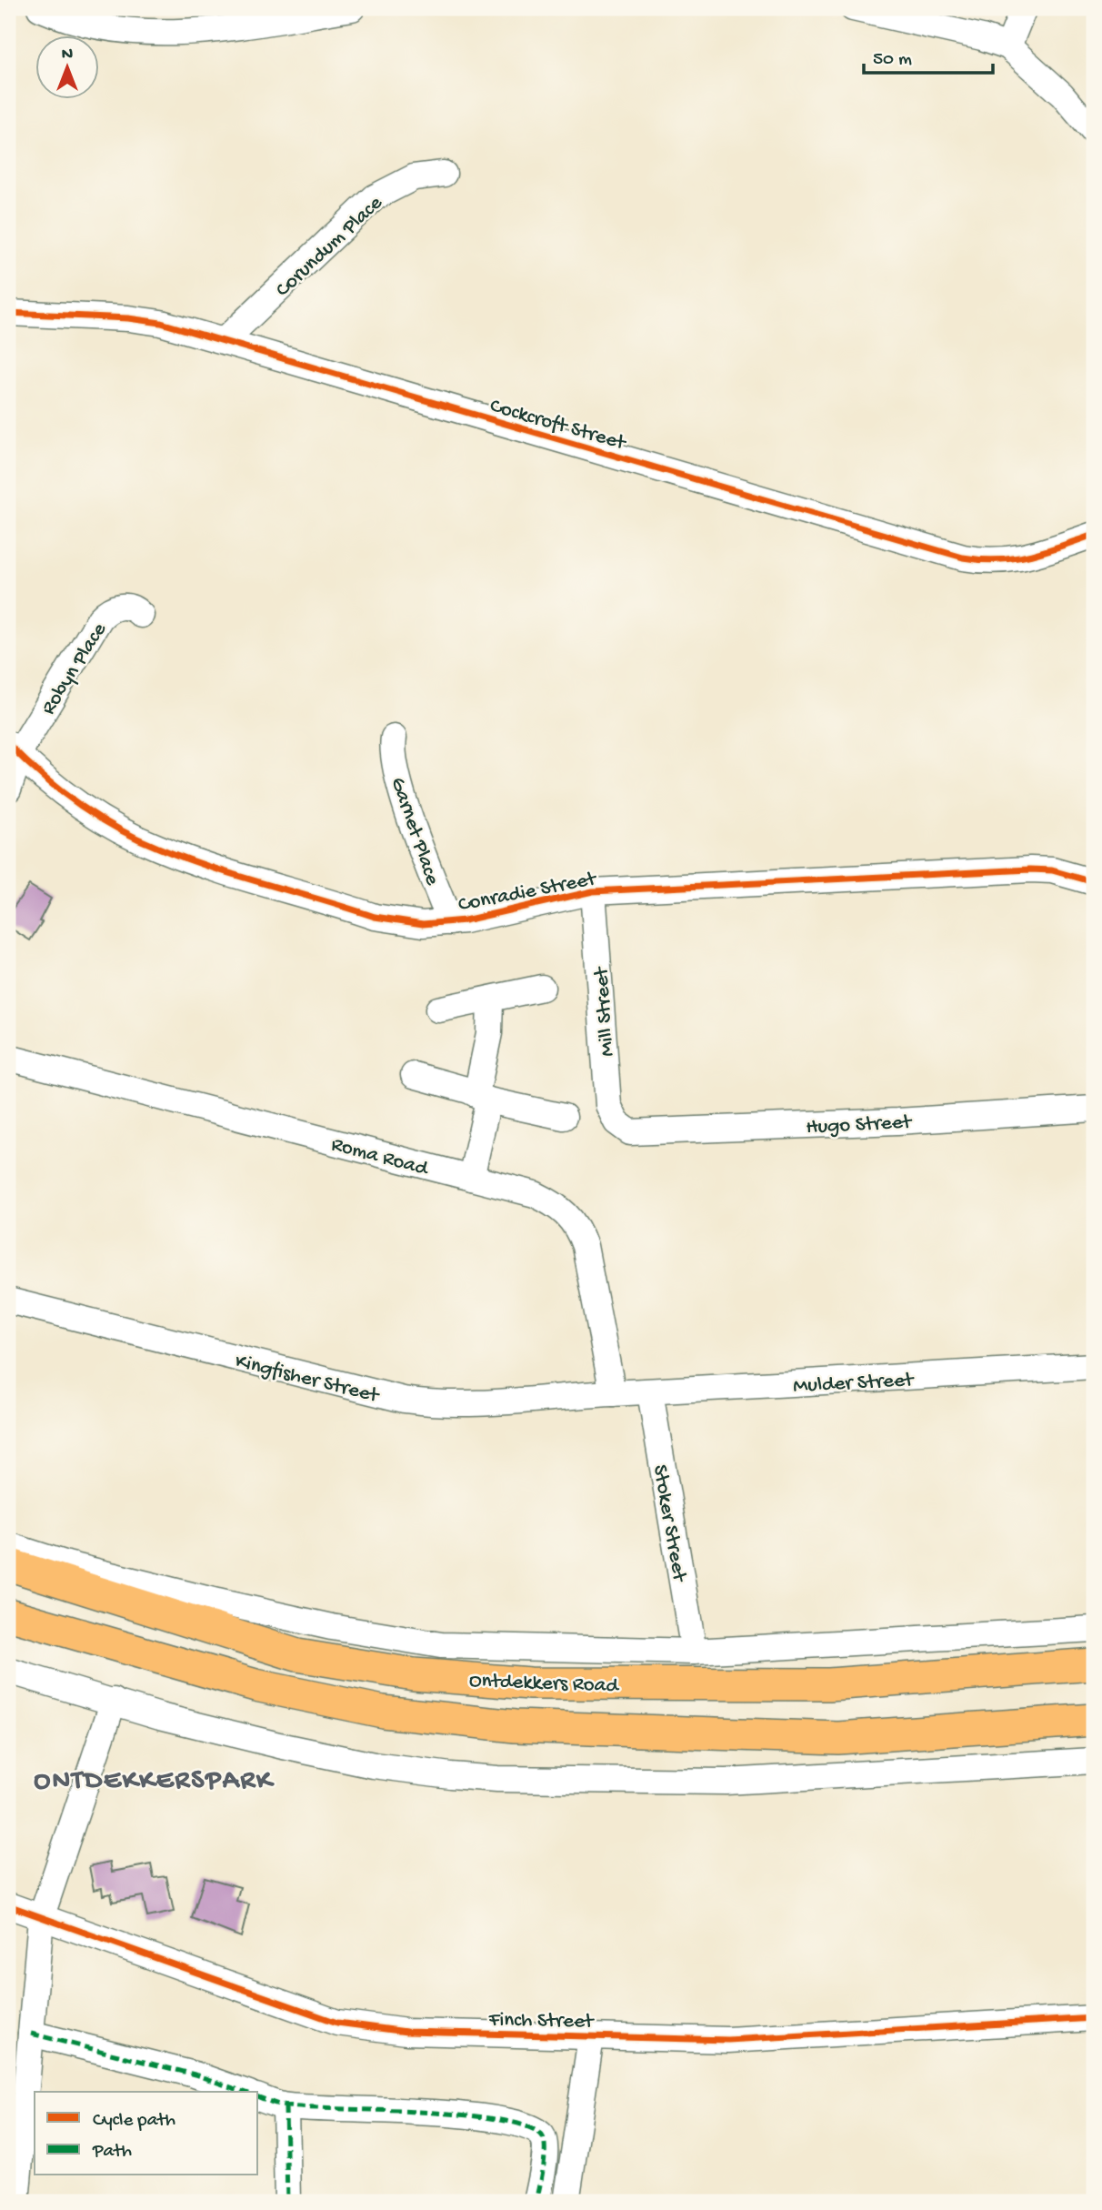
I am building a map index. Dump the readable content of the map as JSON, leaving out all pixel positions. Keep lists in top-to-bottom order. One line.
{"streets":{"main road":["Ontdekkers Road"],"street":["Corundum Place","Cockcroft Street","Robyn Place","Garnet Place","Conradie Street","Mill Street","Hugo Street","Roma Road","Kingfisher Street","Mulder Street","Stoker Street","Finch Street"]},"crossings":[["Corundum Place","Cockcroft Street"],["Robyn Place","Conradie Street"],["Garnet Place","Conradie Street"],["Conradie Street","Mill Street"],["Mill Street","Hugo Street"],["Roma Road","Kingfisher Street"],["Roma Road","Mulder Street"],["Kingfisher Street","Mulder Street"],["Mulder Street","Stoker Street"],["Stoker Street","Ontdekkers Road"]],"districts":["ONTDEKKERSPARK"],"legend":["Cycle path","Path"],"scale_bar":"50 m","north":"top"}
